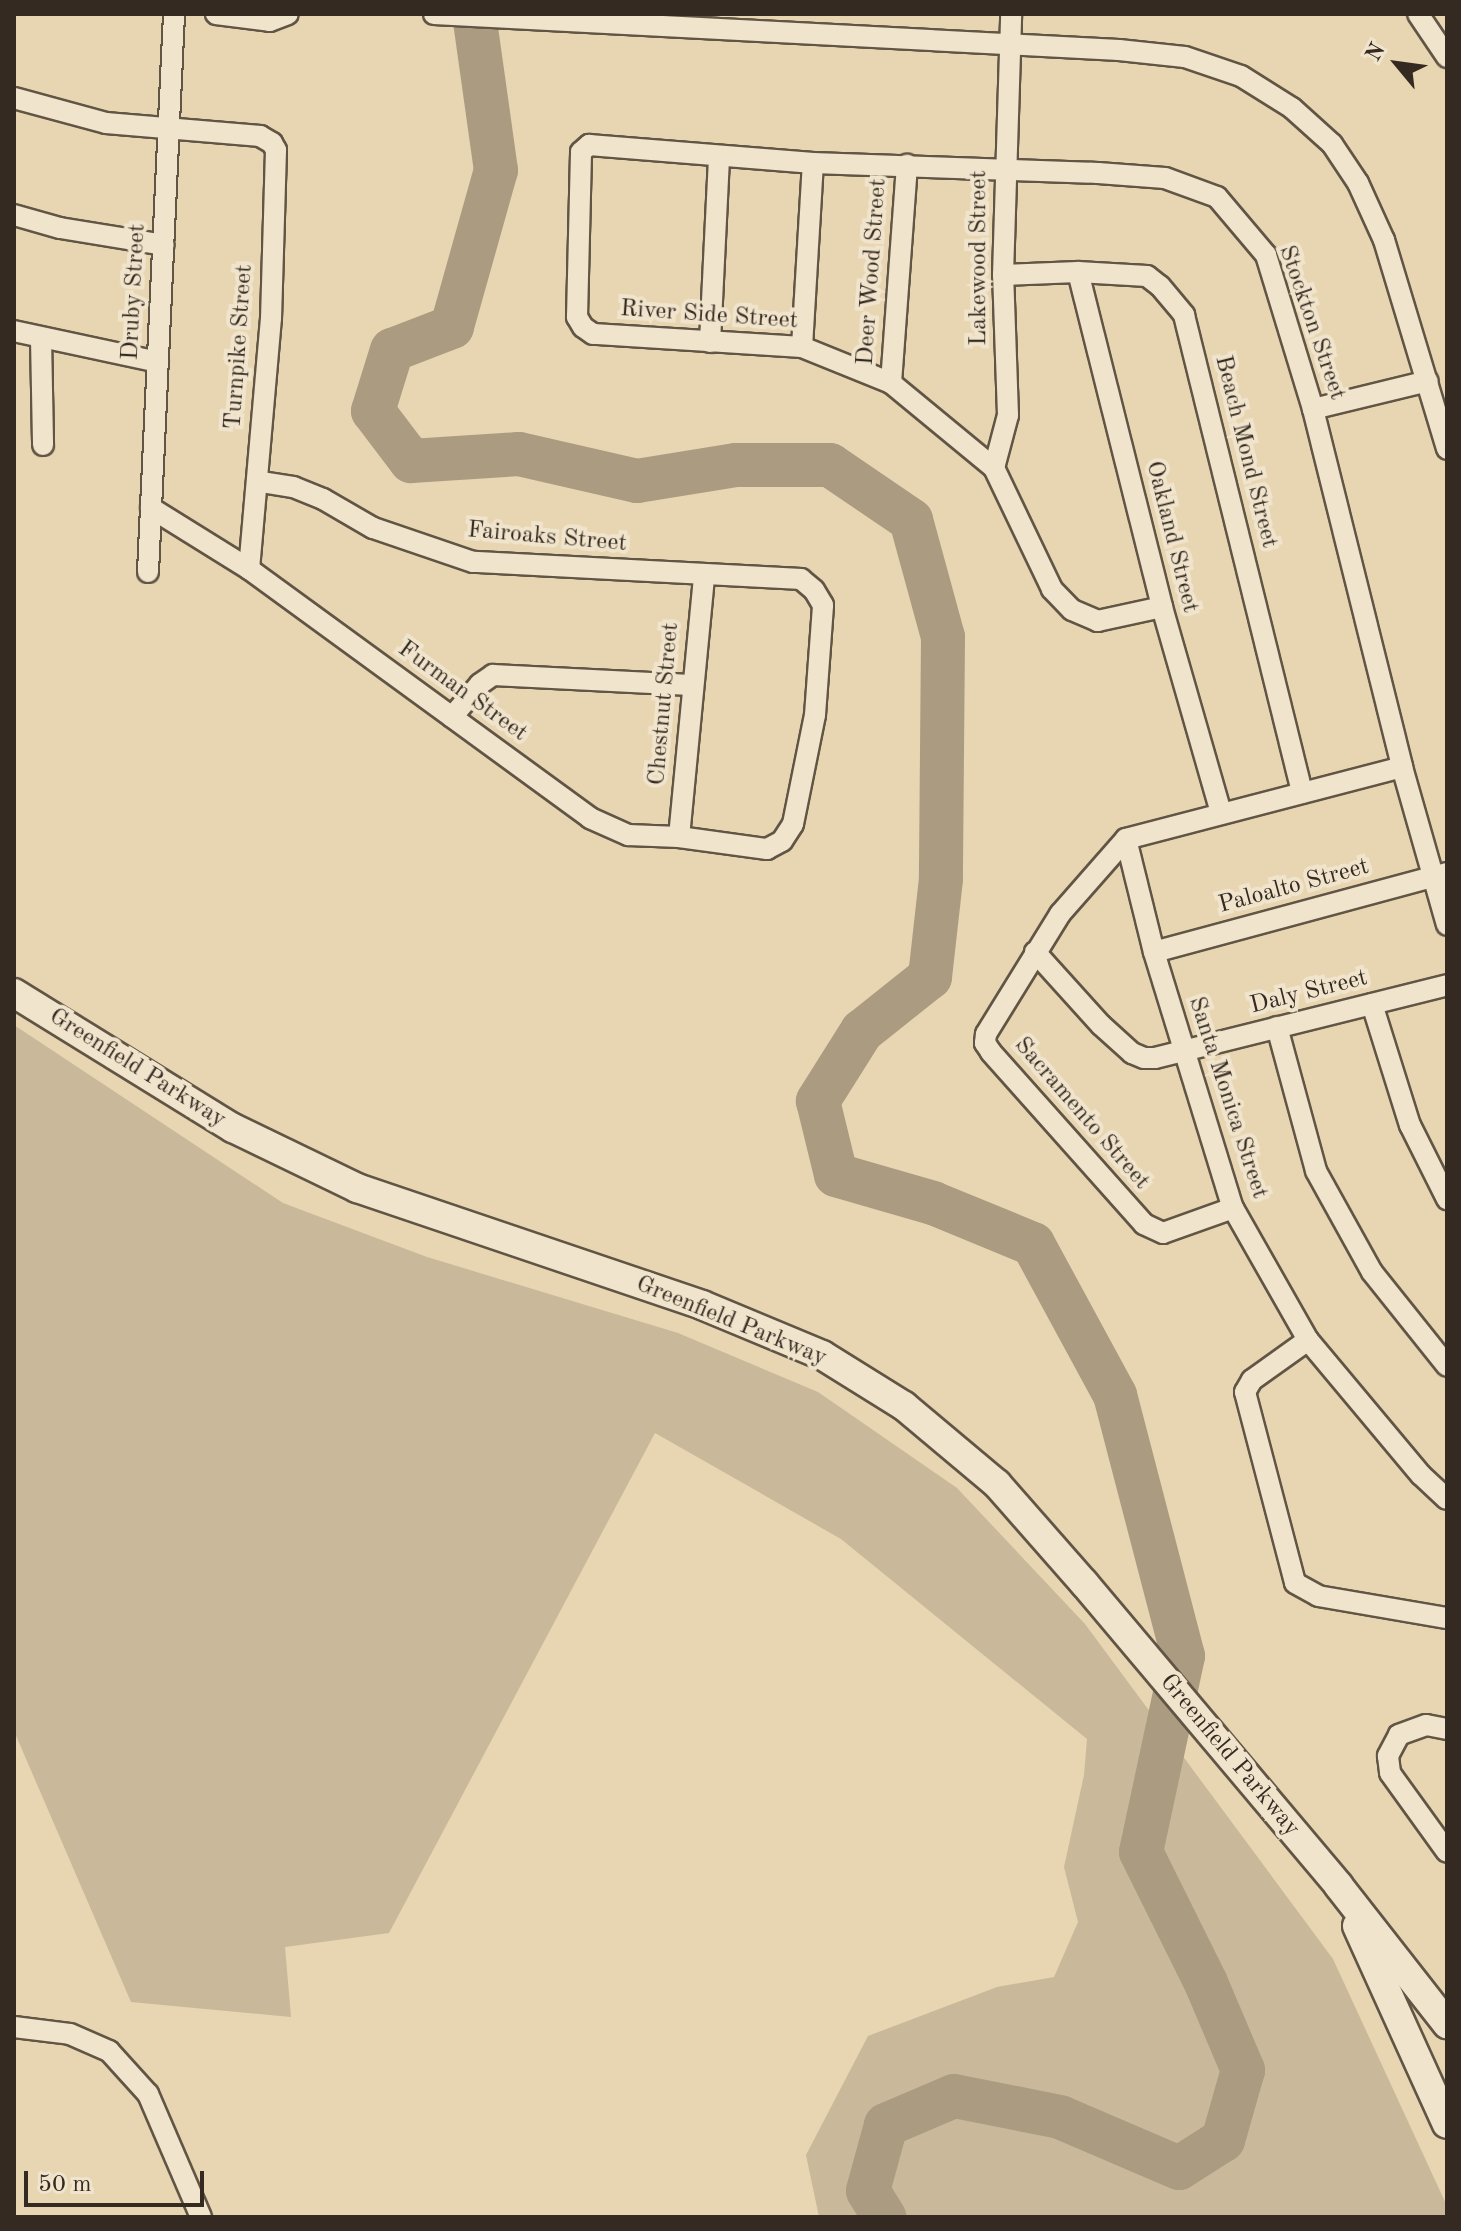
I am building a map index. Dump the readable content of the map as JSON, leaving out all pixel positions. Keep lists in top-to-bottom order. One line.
{"streets":{"main road":["Greenfield Parkway"],"street":["Lakewood Street","Deer Wood Street","Druby Street","River Side Street","Stockton Street","Turnpike Street","Beach Mond Street","Oakland Street","Fairoaks Street","Furman Street","Chestnut Street","Paloalto Street","Daly Street","Santa Monica Street","Sacramento Street"]},"crossings":[["Lakewood Street","River Side Street"],["Lakewood Street","Stockton Street"],["Lakewood Street","Beach Mond Street"],["Deer Wood Street","River Side Street"],["Deer Wood Street","Stockton Street"],["Druby Street","Turnpike Street"],["Druby Street","Furman Street"],["River Side Street","Stockton Street"],["River Side Street","Oakland Street"],["Stockton Street","Paloalto Street"],["Turnpike Street","Fairoaks Street"],["Turnpike Street","Furman Street"],["Beach Mond Street","Oakland Street"],["Fairoaks Street","Furman Street"],["Fairoaks Street","Chestnut Street"],["Furman Street","Chestnut Street"],["Paloalto Street","Santa Monica Street"],["Daly Street","Santa Monica Street"],["Daly Street","Sacramento Street"],["Santa Monica Street","Sacramento Street"]],"scale_bar":"50 m","north":"top left"}
